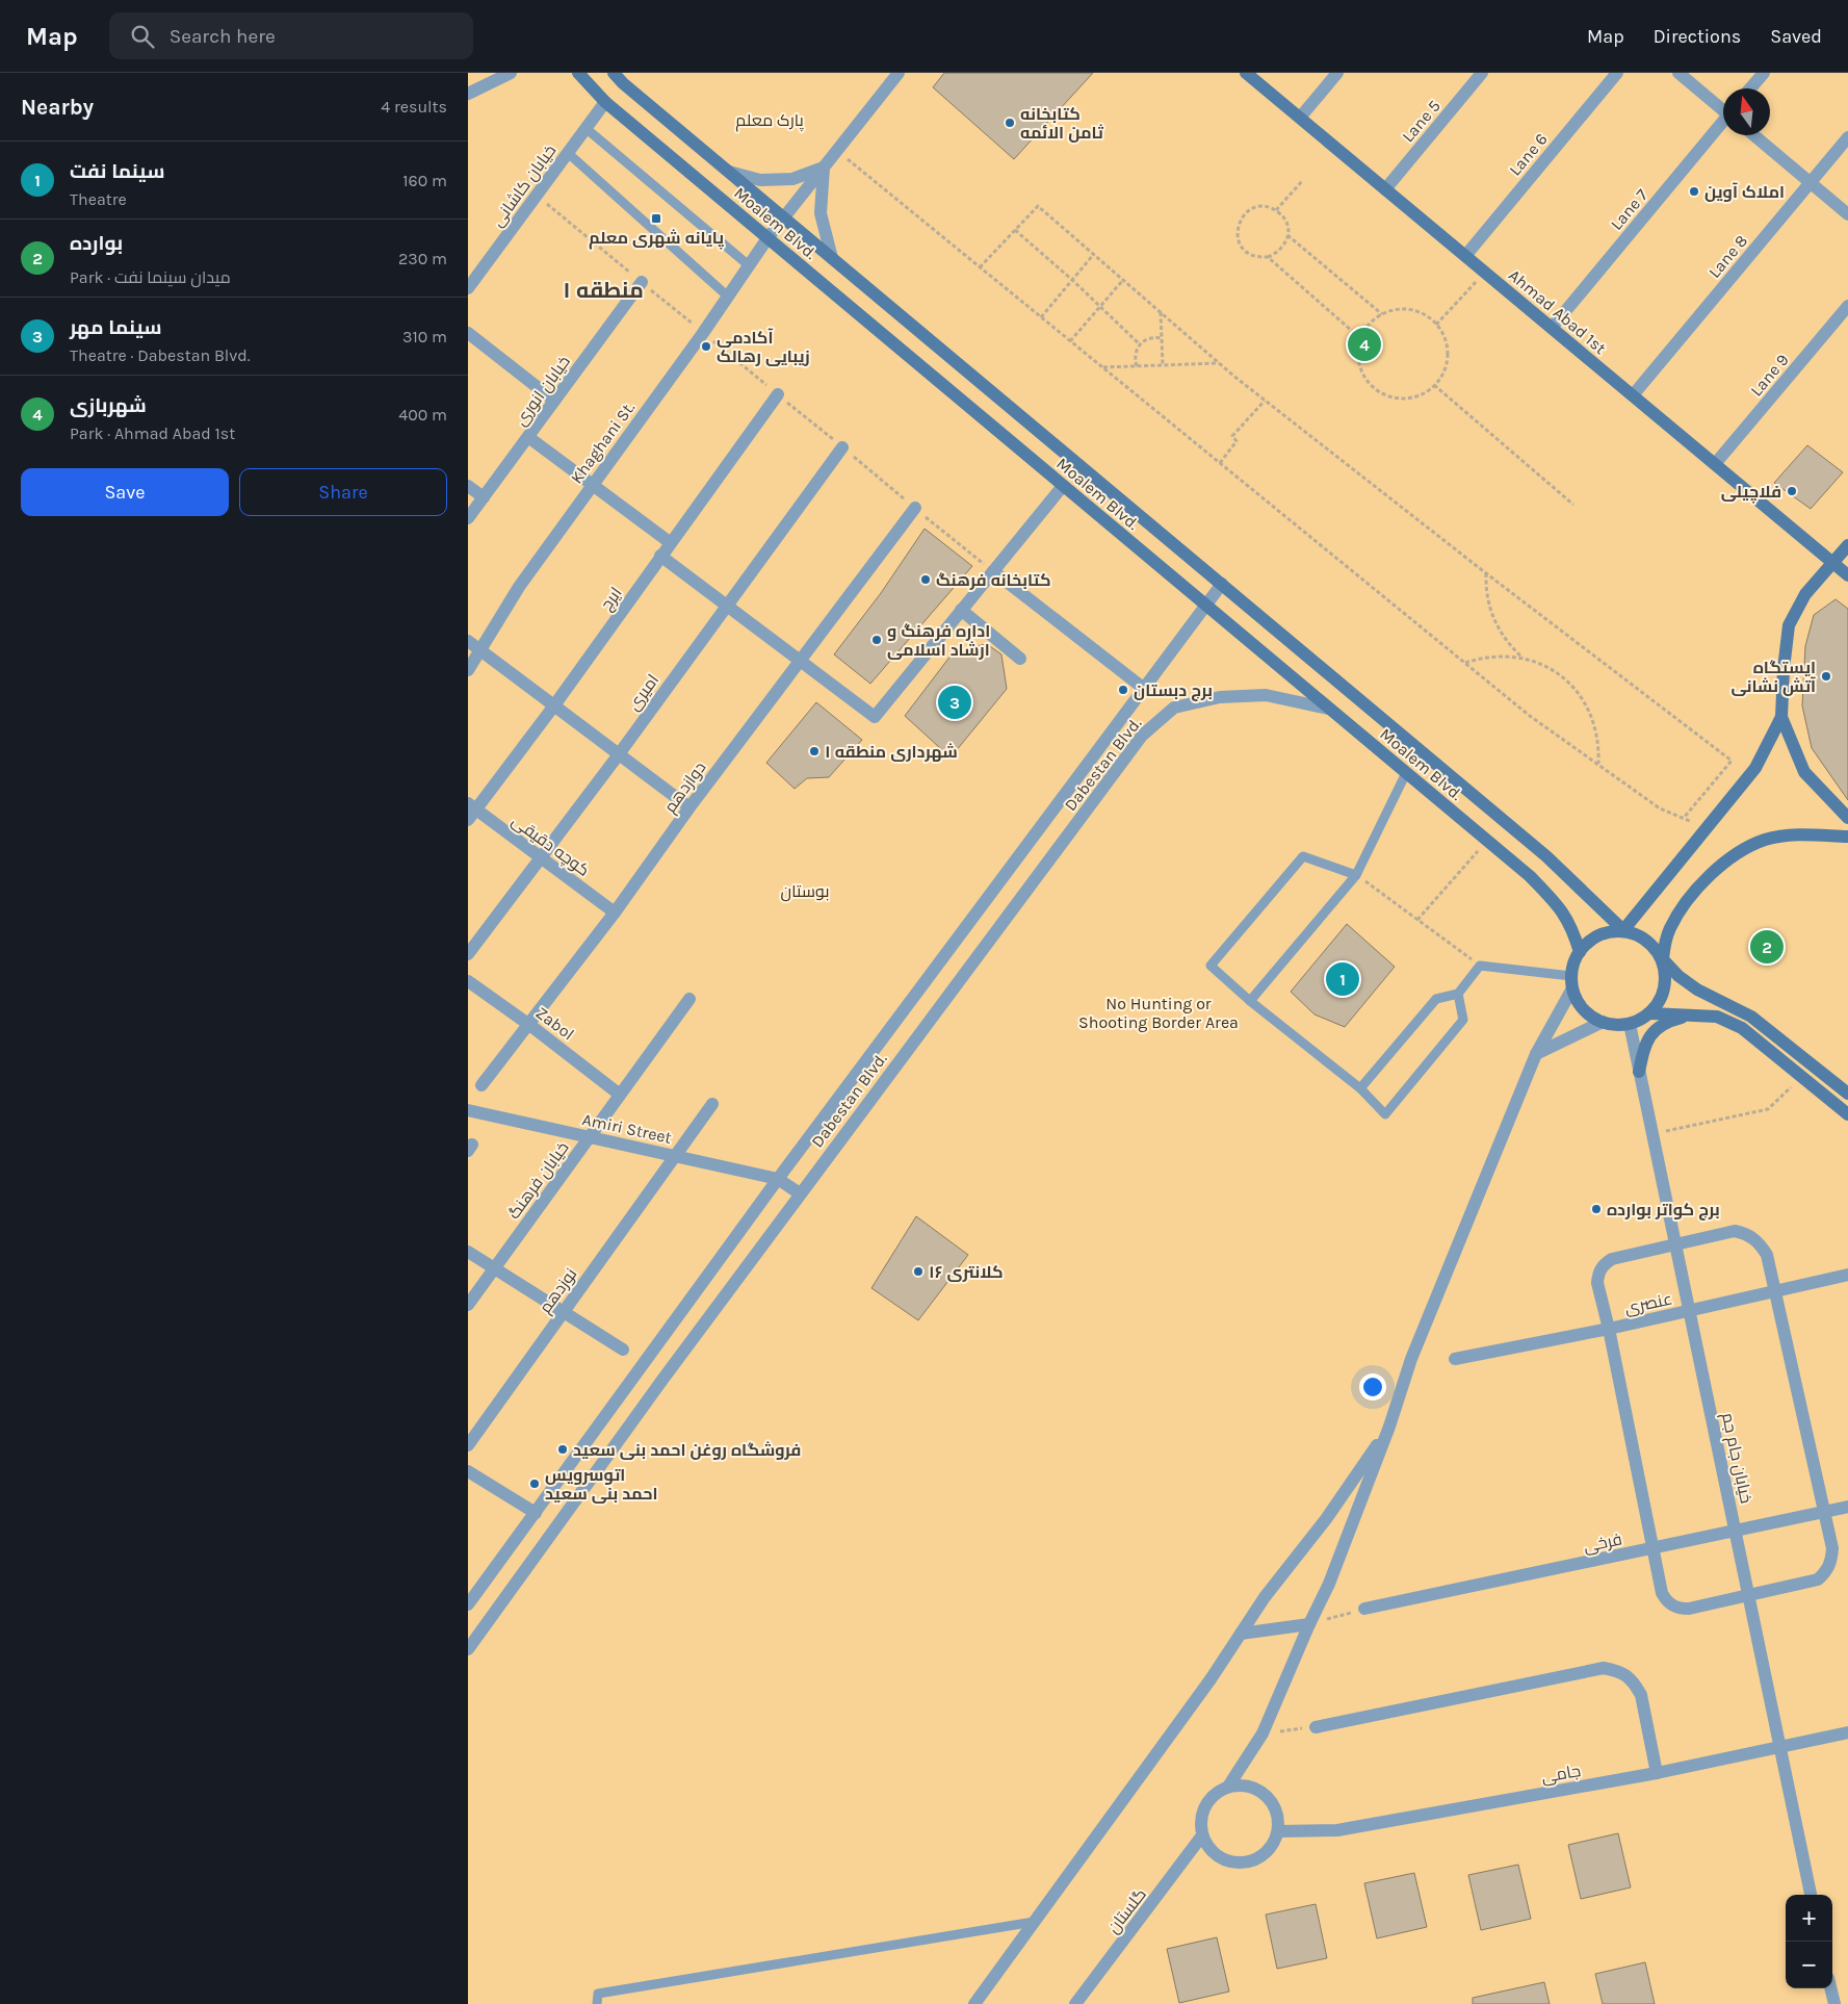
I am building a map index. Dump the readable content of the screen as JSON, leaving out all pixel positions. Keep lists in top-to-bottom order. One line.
{"streets":{"main road":["Moalem Blvd.","Ahmad Abad 1st"],"street":["Lane 5","Lane 6","خیابان کاشانی","Lane 7","Lane 8","Lane 9","خیابان انوری","Khaghani St.","ایرج","امیری","Dabestan Blvd.","دوازدهم","کوچه دقیقی","Zabol","Amiri Street","خیابان فرهنگ","نوزدهم","عنصری","خیابان جام جم","فرخی","جامی","گلستان"]},"crossings":[["Lane 5","Ahmad Abad 1st"],["Lane 6","Ahmad Abad 1st"],["خیابان کاشانی","Moalem Blvd."],["Lane 7","Ahmad Abad 1st"],["Moalem Blvd.","Khaghani St."],["Moalem Blvd.","Dabestan Blvd."],["Moalem Blvd.","خیابان جام جم"],["Lane 8","Ahmad Abad 1st"],["Ahmad Abad 1st","Lane 9"],["ایرج","کوچه دقیقی"],["امیری","کوچه دقیقی"],["Dabestan Blvd.","Amiri Street"],["دوازدهم","کوچه دقیقی"],["دوازدهم","Zabol"],["Zabol","خیابان فرهنگ"],["Amiri Street","خیابان فرهنگ"],["Amiri Street","نوزدهم"],["عنصری","خیابان جام جم"],["خیابان جام جم","فرخی"],["خیابان جام جم","جامی"],["جامی","گلستان"]],"districts":["منطقه ۱"],"parks":["پارک معلم","بوستان","No Hunting or Shooting Border Area"],"places":{"other":["کتابخانه ثامن الائمه","املاک آوین","آکادمی زیبایی رهالک","فلاچیلی","کتابخانه فرهنگ","اداره فرهنگ و ارشاد اسلامی","ایستگاه آتش نشانی","برج دبستان","شهرداری منطقه ۱","برج کواتر بوارده","کلانتری ۱۶","فروشگاه روغن احمد بنی سعید","اتوسرویس احمد بنی سعید"],"transit":["پایانه شهری معلم"]},"north":"top","page":{"header":"Map","search":"Search here","nav":["Map","Directions","Saved"],"heading":["Nearby","4 results"],"list":[{"mark":"1","name":"سینما نفت","note":"Theatre","value":"160 m"},{"mark":"2","name":"بوارده","note":"Park · میدان سینما نفت","value":"230 m"},{"mark":"3","name":"سینما مهر","note":"Theatre · Dabestan Blvd.","value":"310 m"},{"mark":"4","name":"شهربازی","note":"Park · Ahmad Abad 1st","value":"400 m"}],"pins":["4","3","2","1"],"buttons":["Save","Share"],"map_buttons":["+","−"]}}
